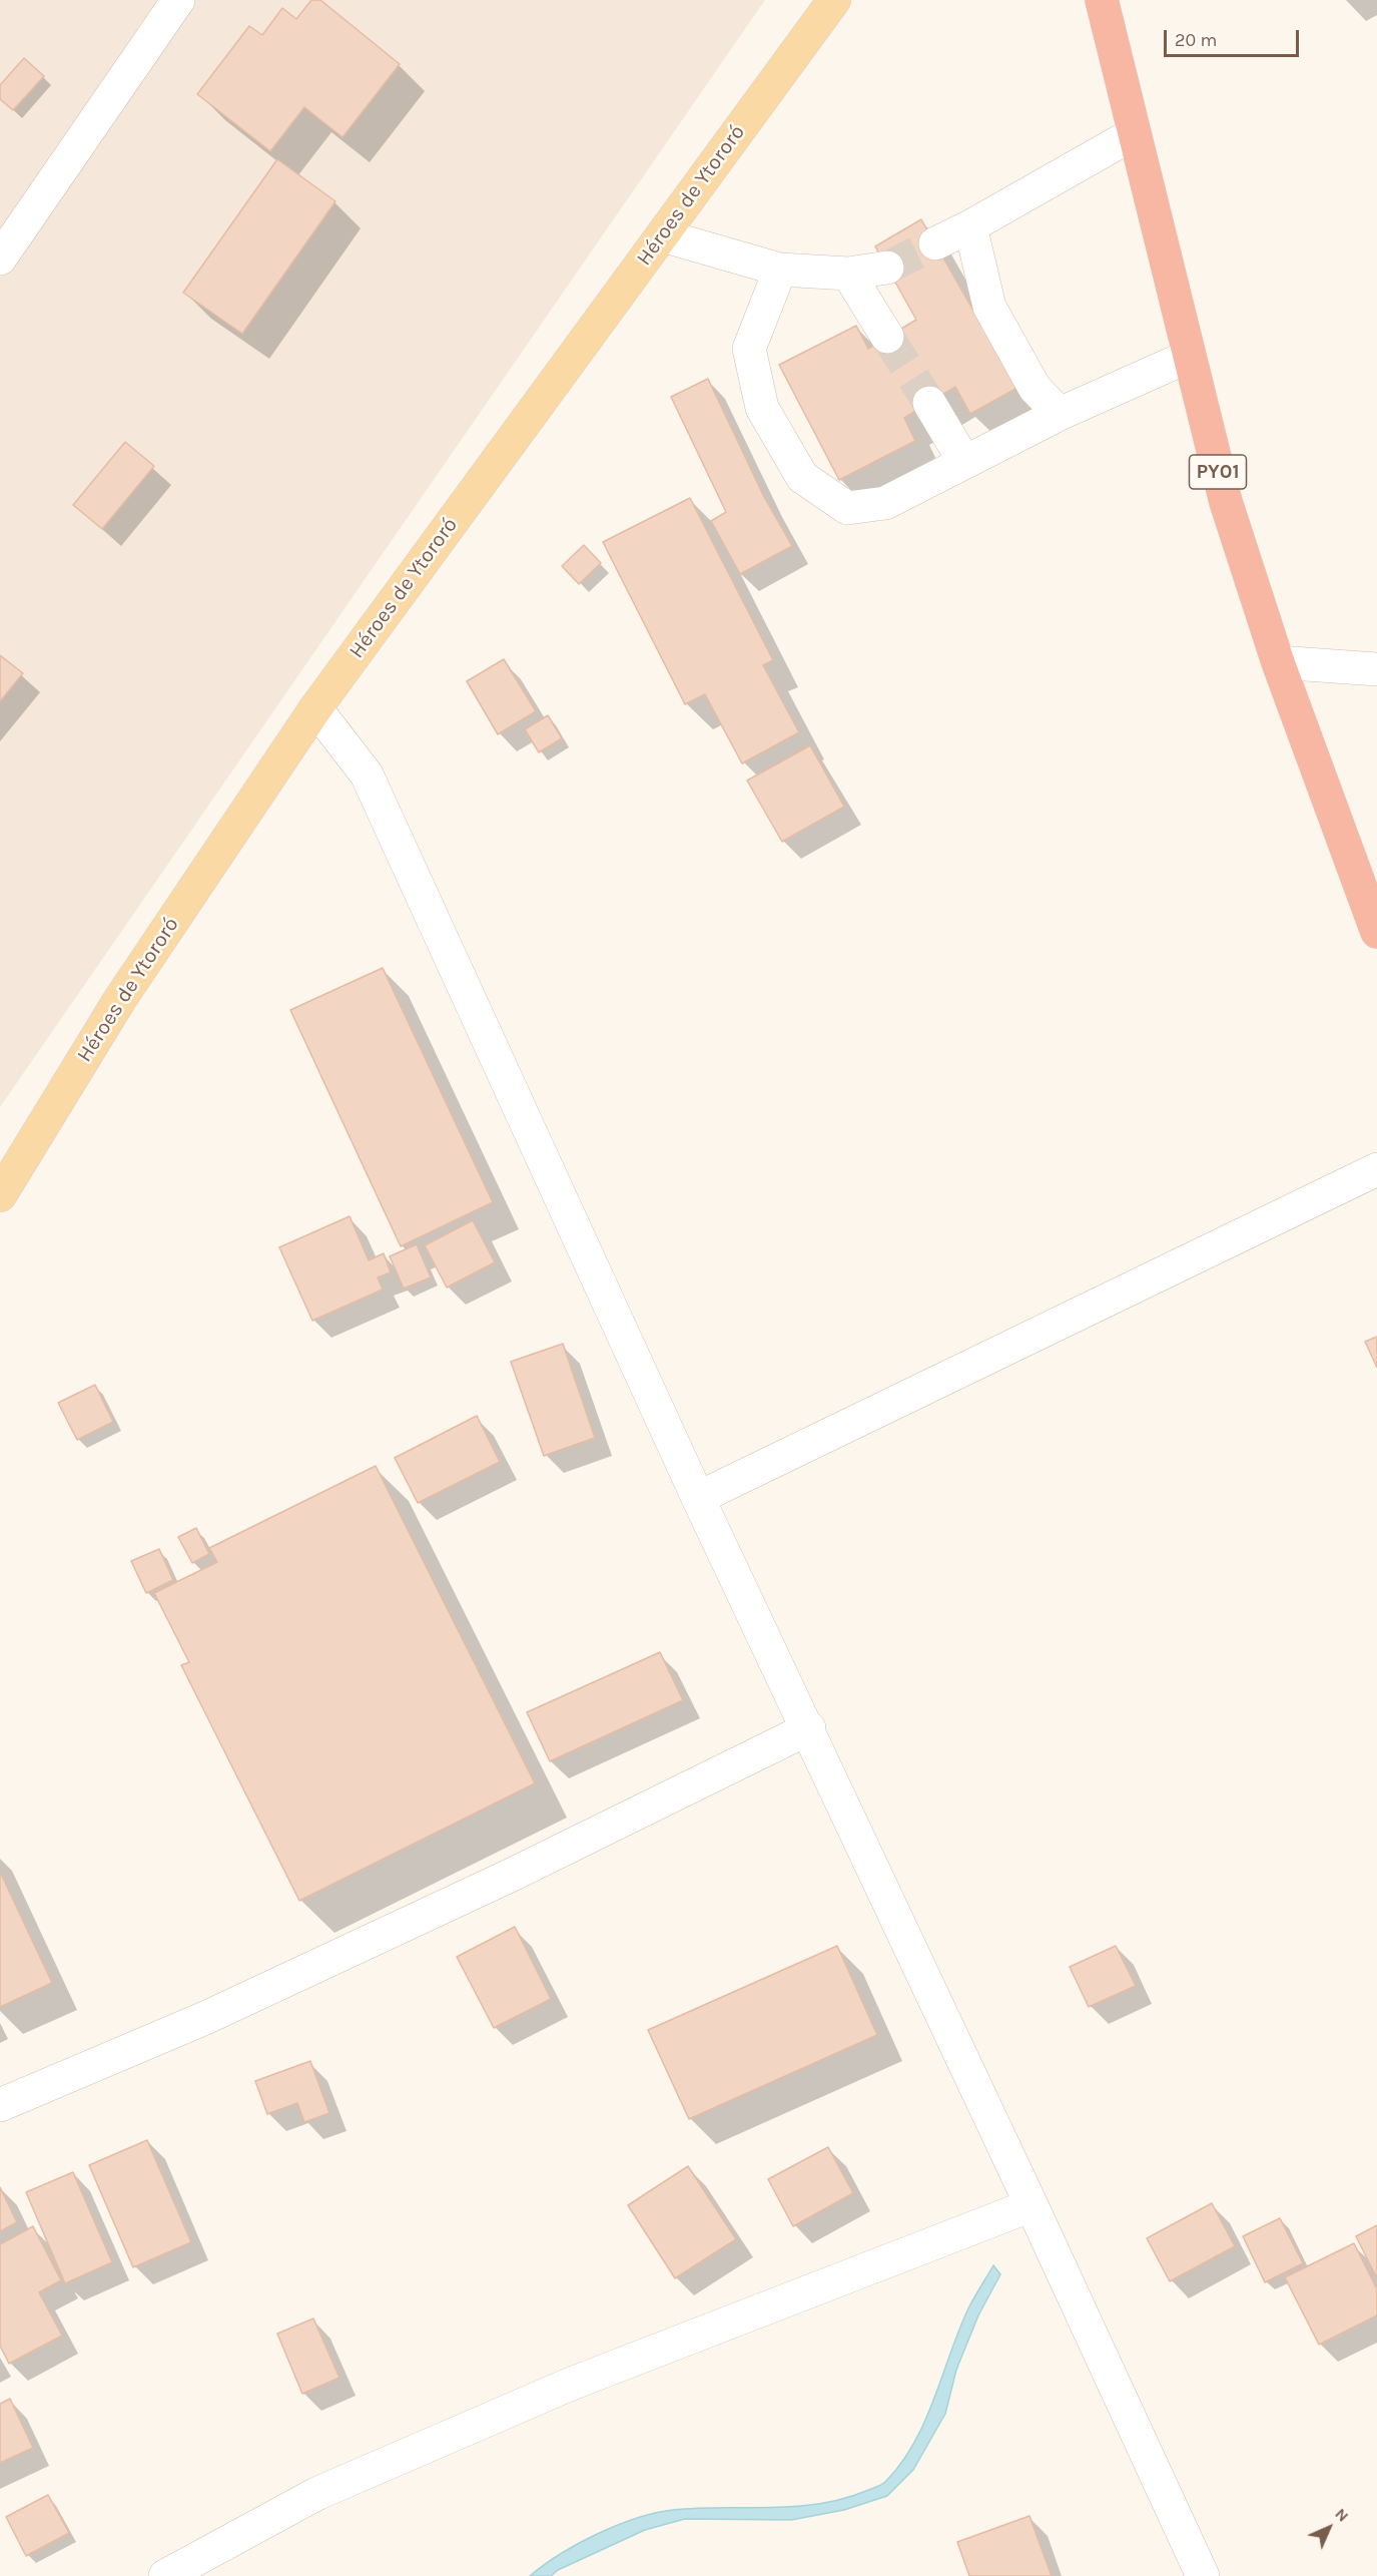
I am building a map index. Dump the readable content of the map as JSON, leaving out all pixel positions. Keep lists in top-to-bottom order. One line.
{"streets":{"highway":["PY01"],"main road":["Héroes de Ytororó"]},"scale_bar":"20 m","north":"top right"}
